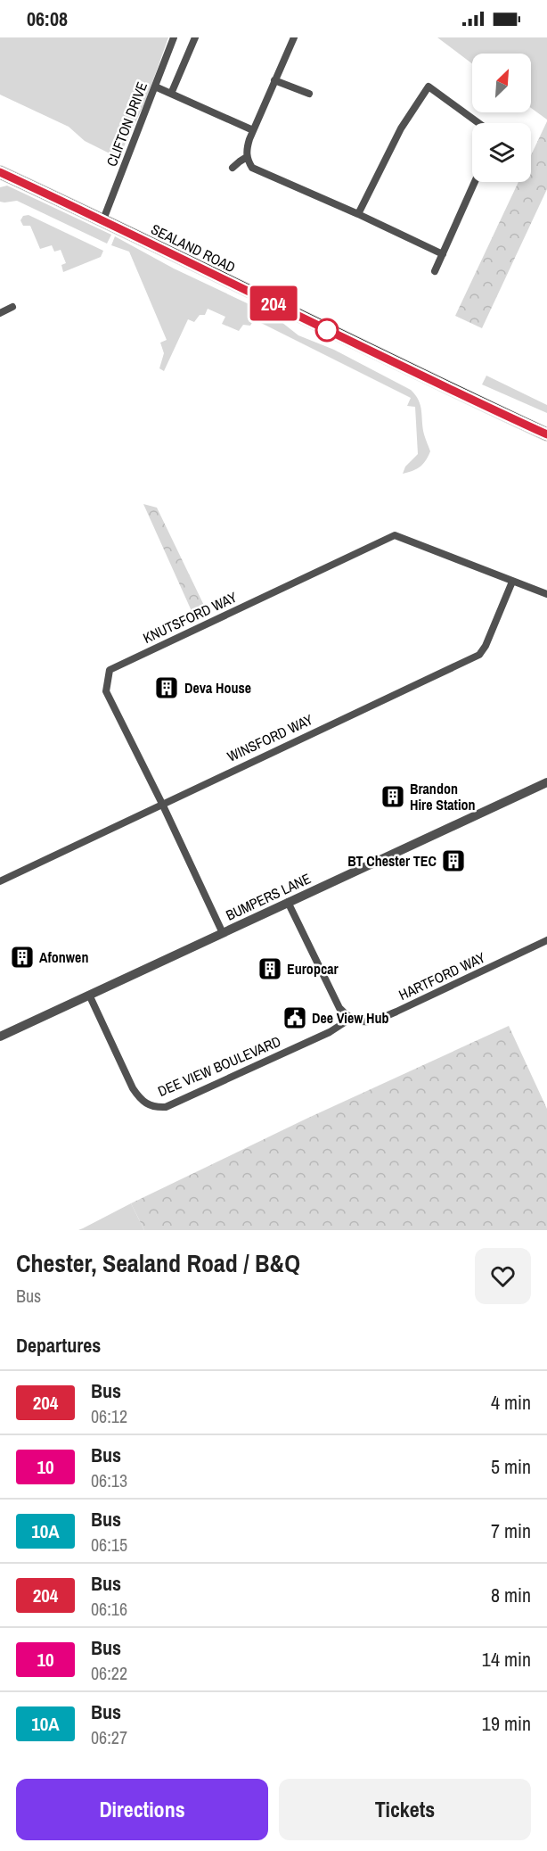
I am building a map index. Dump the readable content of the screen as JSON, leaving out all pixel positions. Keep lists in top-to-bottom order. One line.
{"streets":{"main road":["SEALAND ROAD"],"street":["CLIFTON DRIVE","KNUTSFORD WAY","WINSFORD WAY","BUMPERS LANE","HARTFORD WAY","DEE VIEW BOULEVARD"]},"crossings":[["CLIFTON DRIVE","SEALAND ROAD"],["KNUTSFORD WAY","WINSFORD WAY"],["KNUTSFORD WAY","BUMPERS LANE"],["BUMPERS LANE","DEE VIEW BOULEVARD"],["HARTFORD WAY","DEE VIEW BOULEVARD"]],"places":{"building":["Deva House","Brandon Hire Station","BT Chester TEC","Afonwen","Europcar"],"public building":["Dee View Hub"]},"lines":["bus line 204"],"north":"top right","page":{"status":"06:08","on_map":"204","heading":[["Chester, Sealand Road / B&Q","Bus"],"Departures"],"list":[{"mark":"204","name":"Bus","note":"06:12","value":"4 min"},{"mark":"10","name":"Bus","note":"06:13","value":"5 min"},{"mark":"10A","name":"Bus","note":"06:15","value":"7 min"},{"mark":"204","name":"Bus","note":"06:16","value":"8 min"},{"mark":"10","name":"Bus","note":"06:22","value":"14 min"},{"mark":"10A","name":"Bus","note":"06:27","value":"19 min"}],"buttons":["Directions","Tickets"]}}
